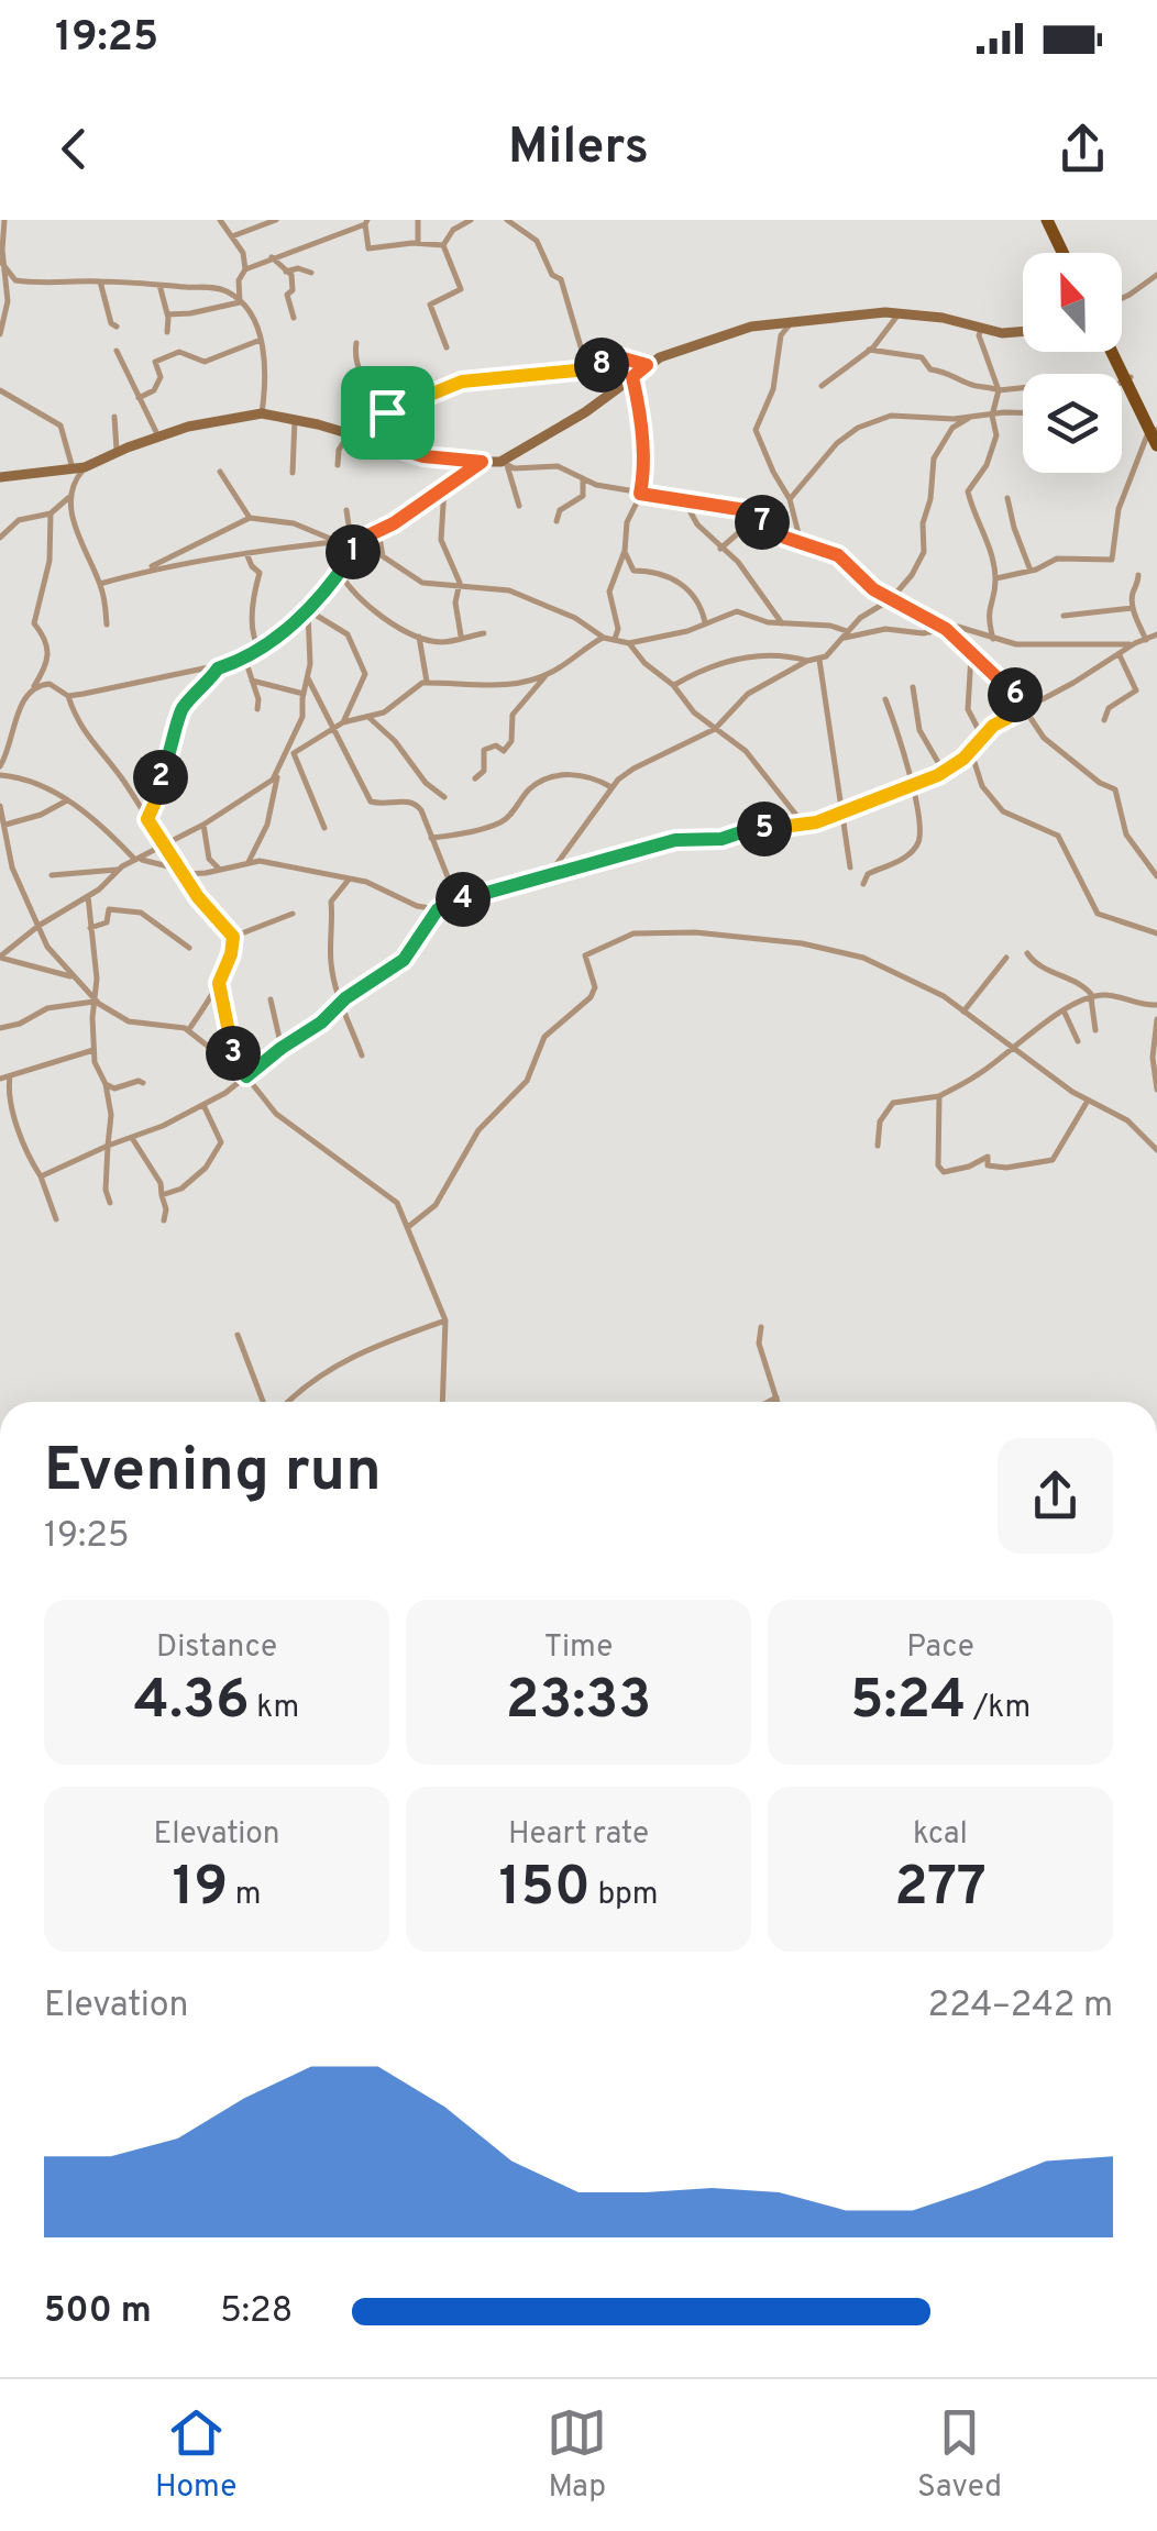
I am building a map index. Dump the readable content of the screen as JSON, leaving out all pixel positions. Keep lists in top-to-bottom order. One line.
{"north":"top","page":{"status":"19:25","header":"Milers","pins":["8","7","1","6","2","5","4","3"],"heading":["Evening run","19:25"],"stats":[["Distance","4.36 km"],["Time","23:33"],["Pace","5:24 /km"],["Elevation","19 m"],["Heart rate","150 bpm"],["kcal","277"]],"chart":["Elevation","224–242 m"],"list":[{"name":"500 m","note":"5:28"}],"tabs":["Home","Map","Saved"]}}
